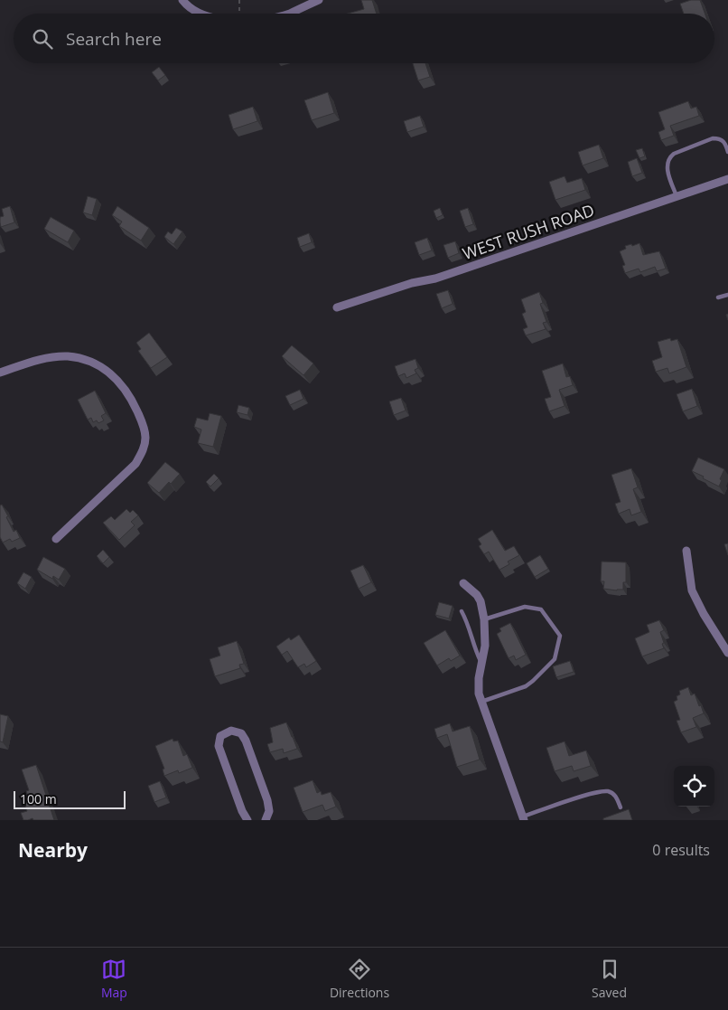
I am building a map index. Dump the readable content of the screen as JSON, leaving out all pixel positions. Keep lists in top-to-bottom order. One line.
{"streets":{"street":["WEST RUSH ROAD"]},"scale_bar":"100 m","page":{"search":"Search here","scale":"100 m","heading":["Nearby","0 results"],"nav":["Map","Directions","Saved"]}}
